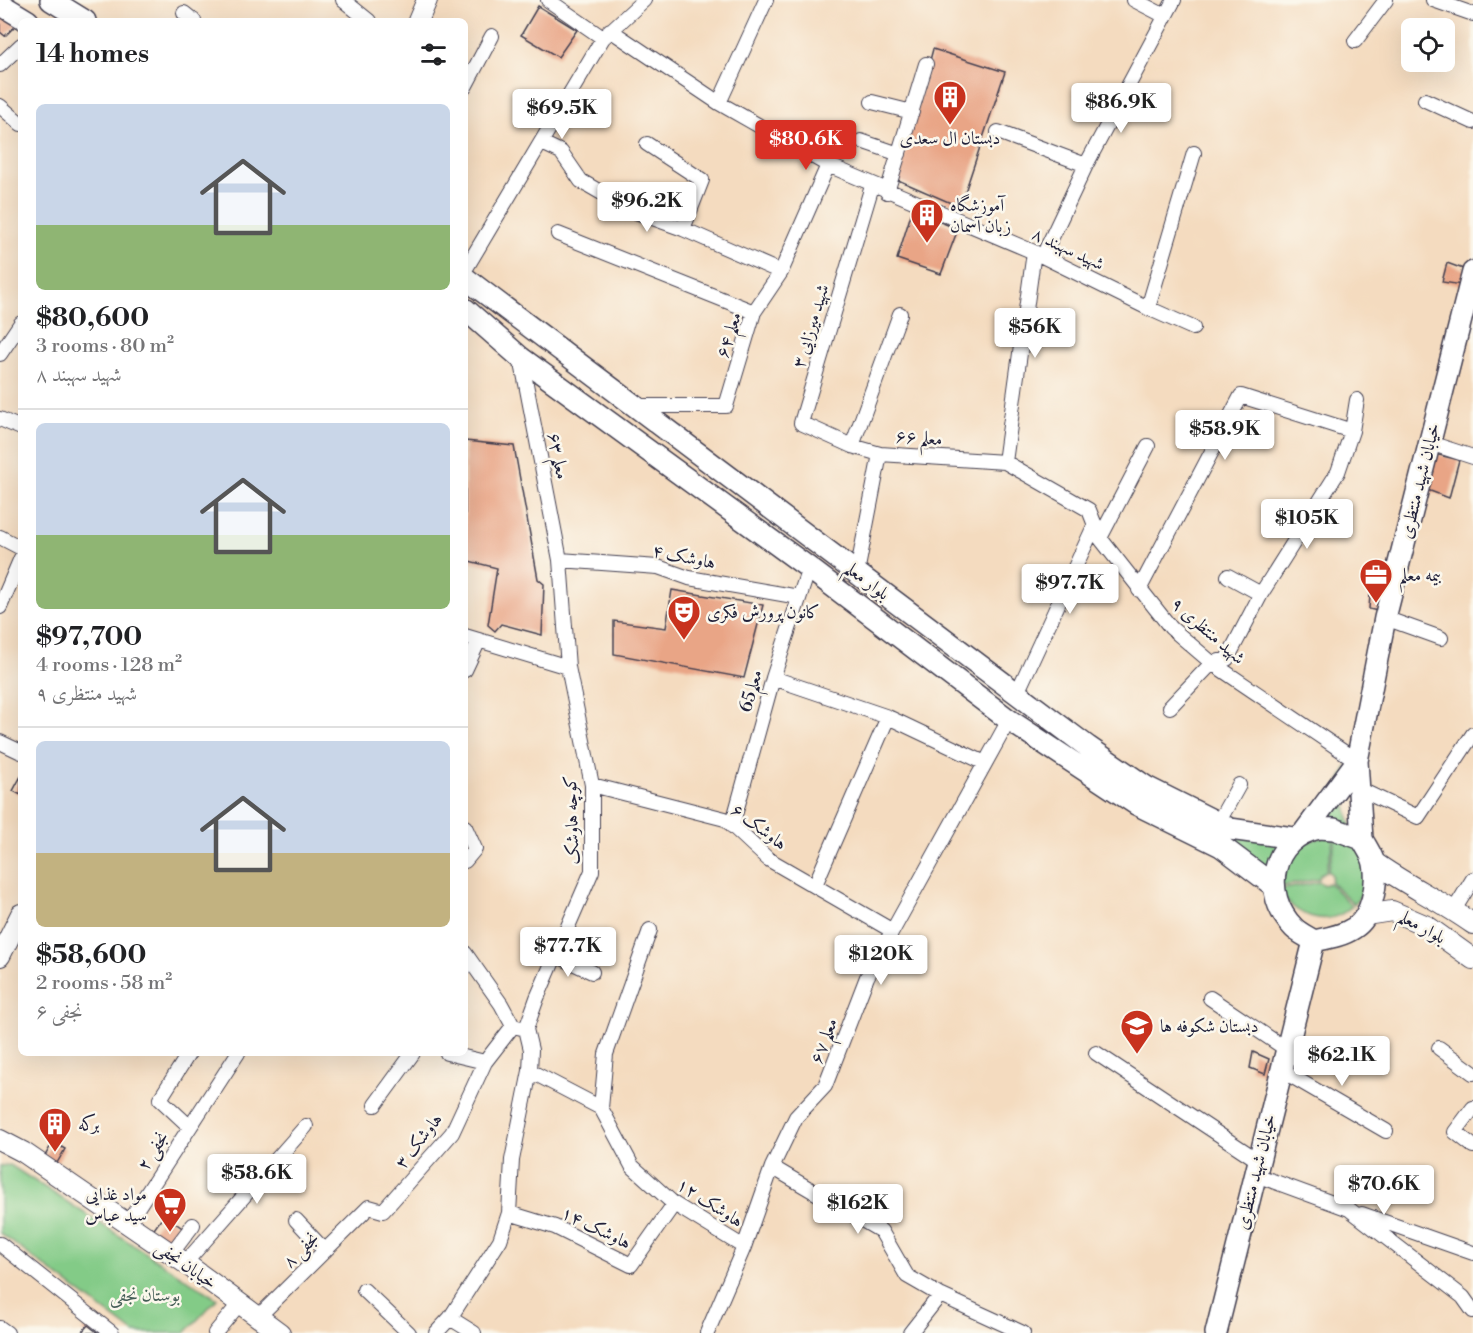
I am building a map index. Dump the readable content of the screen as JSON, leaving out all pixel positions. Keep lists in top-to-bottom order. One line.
{"streets":{"main road":["خیابان شهید منتظری","بلوار معلم"],"street":["شهید سهبند ۸","شهید میرزایی ۳","معلم ۶۴","معلم ۶۶","معلم ۶۳","هاوشک ۴","شهید منتظری ۹","معلم65","کوچه هاوشک","هاوشک ۶","معلم ۶۷","هاوشک ۳","نجفی ۲","هاوشک ۱۲","هاوشک ۱۴","نجفی ۸","خیابان نجفی"]},"crossings":[["شهید سهبند ۸","شهید میرزایی ۳"],["شهید سهبند ۸","معلم ۶۴"],["معلم ۶۴","بلوار معلم"],["معلم ۶۶","بلوار معلم"],["معلم ۶۶","شهید منتظری ۹"],["معلم ۶۳","هاوشک ۴"],["معلم ۶۳","بلوار معلم"],["معلم ۶۳","کوچه هاوشک"],["خیابان شهید منتظری","بلوار معلم"],["خیابان شهید منتظری","شهید منتظری ۹"],["هاوشک ۴","معلم65"],["هاوشک ۴","کوچه هاوشک"],["بلوار معلم","معلم65"],["بلوار معلم","معلم ۶۷"],["معلم65","هاوشک ۶"],["کوچه هاوشک","هاوشک ۶"],["کوچه هاوشک","هاوشک ۳"],["کوچه هاوشک","هاوشک ۱۴"],["هاوشک ۶","معلم ۶۷"],["معلم ۶۷","هاوشک ۱۲"],["هاوشک ۳","نجفی ۸"],["نجفی ۲","خیابان نجفی"],["هاوشک ۱۲","هاوشک ۱۴"],["نجفی ۸","خیابان نجفی"]],"parks":["بوستان نجفی"],"places":{"building":["دبستان ال سعدی","آموزشگاه زبان آسمان","برکه"],"office":["بیمه معلم"],"theatre":["کانون پرورش فکری"],"school or university":["دبستان شکوفه ها"],"supermarket":["مواد غذایی سید عباس"]},"page":{"heading":"14 homes","price":["$86.9K","$69.5K","$80.6K","$96.2K","$56K","$58.9K","$105K","$97.7K","$77.7K","$120K","$62.1K","$58.6K","$70.6K","$162K"],"list":[{"name":"$80,600","note":"3 rooms · 80 m² · شهید سهبند ۸"},{"name":"$97,700","note":"4 rooms · 128 m² · شهید منتظری ۹"},{"name":"$58,600","note":"2 rooms · 58 m² · نجفی ۶"}]}}
